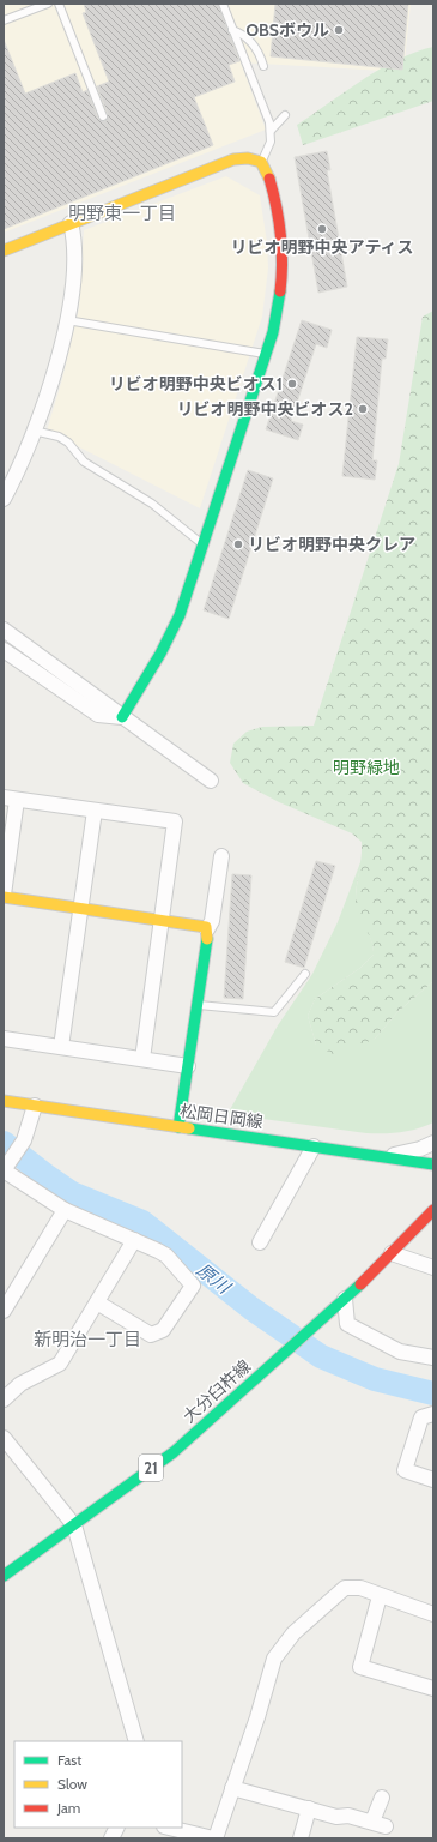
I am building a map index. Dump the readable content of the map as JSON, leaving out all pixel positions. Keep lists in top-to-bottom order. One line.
{"streets":{"street":["松岡日岡線","大分臼杵線","21"]},"districts":["明野東一丁目","新明治一丁目"],"water":["原川"],"parks":["明野緑地"],"places":["OBSボウル","リビオ明野中央アティス","リビオ明野中央ビオス1","リビオ明野中央ビオス2","リビオ明野中央クレア"],"legend":["Fast","Slow","Jam"]}
